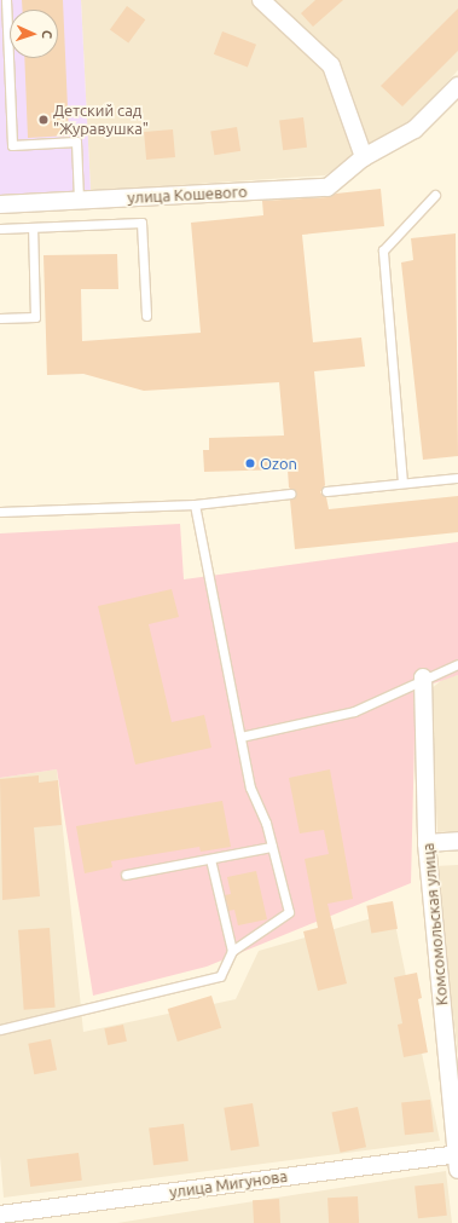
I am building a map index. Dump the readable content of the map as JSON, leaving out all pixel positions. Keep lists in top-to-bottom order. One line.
{"streets":{"street":["улица Кошевого","Комсомольская улица","улица Мигунова"]},"crossings":[["Комсомольская улица","улица Мигунова"]],"places":["Детский сад \"Журавушка\"","Ozon"],"north":"right"}
